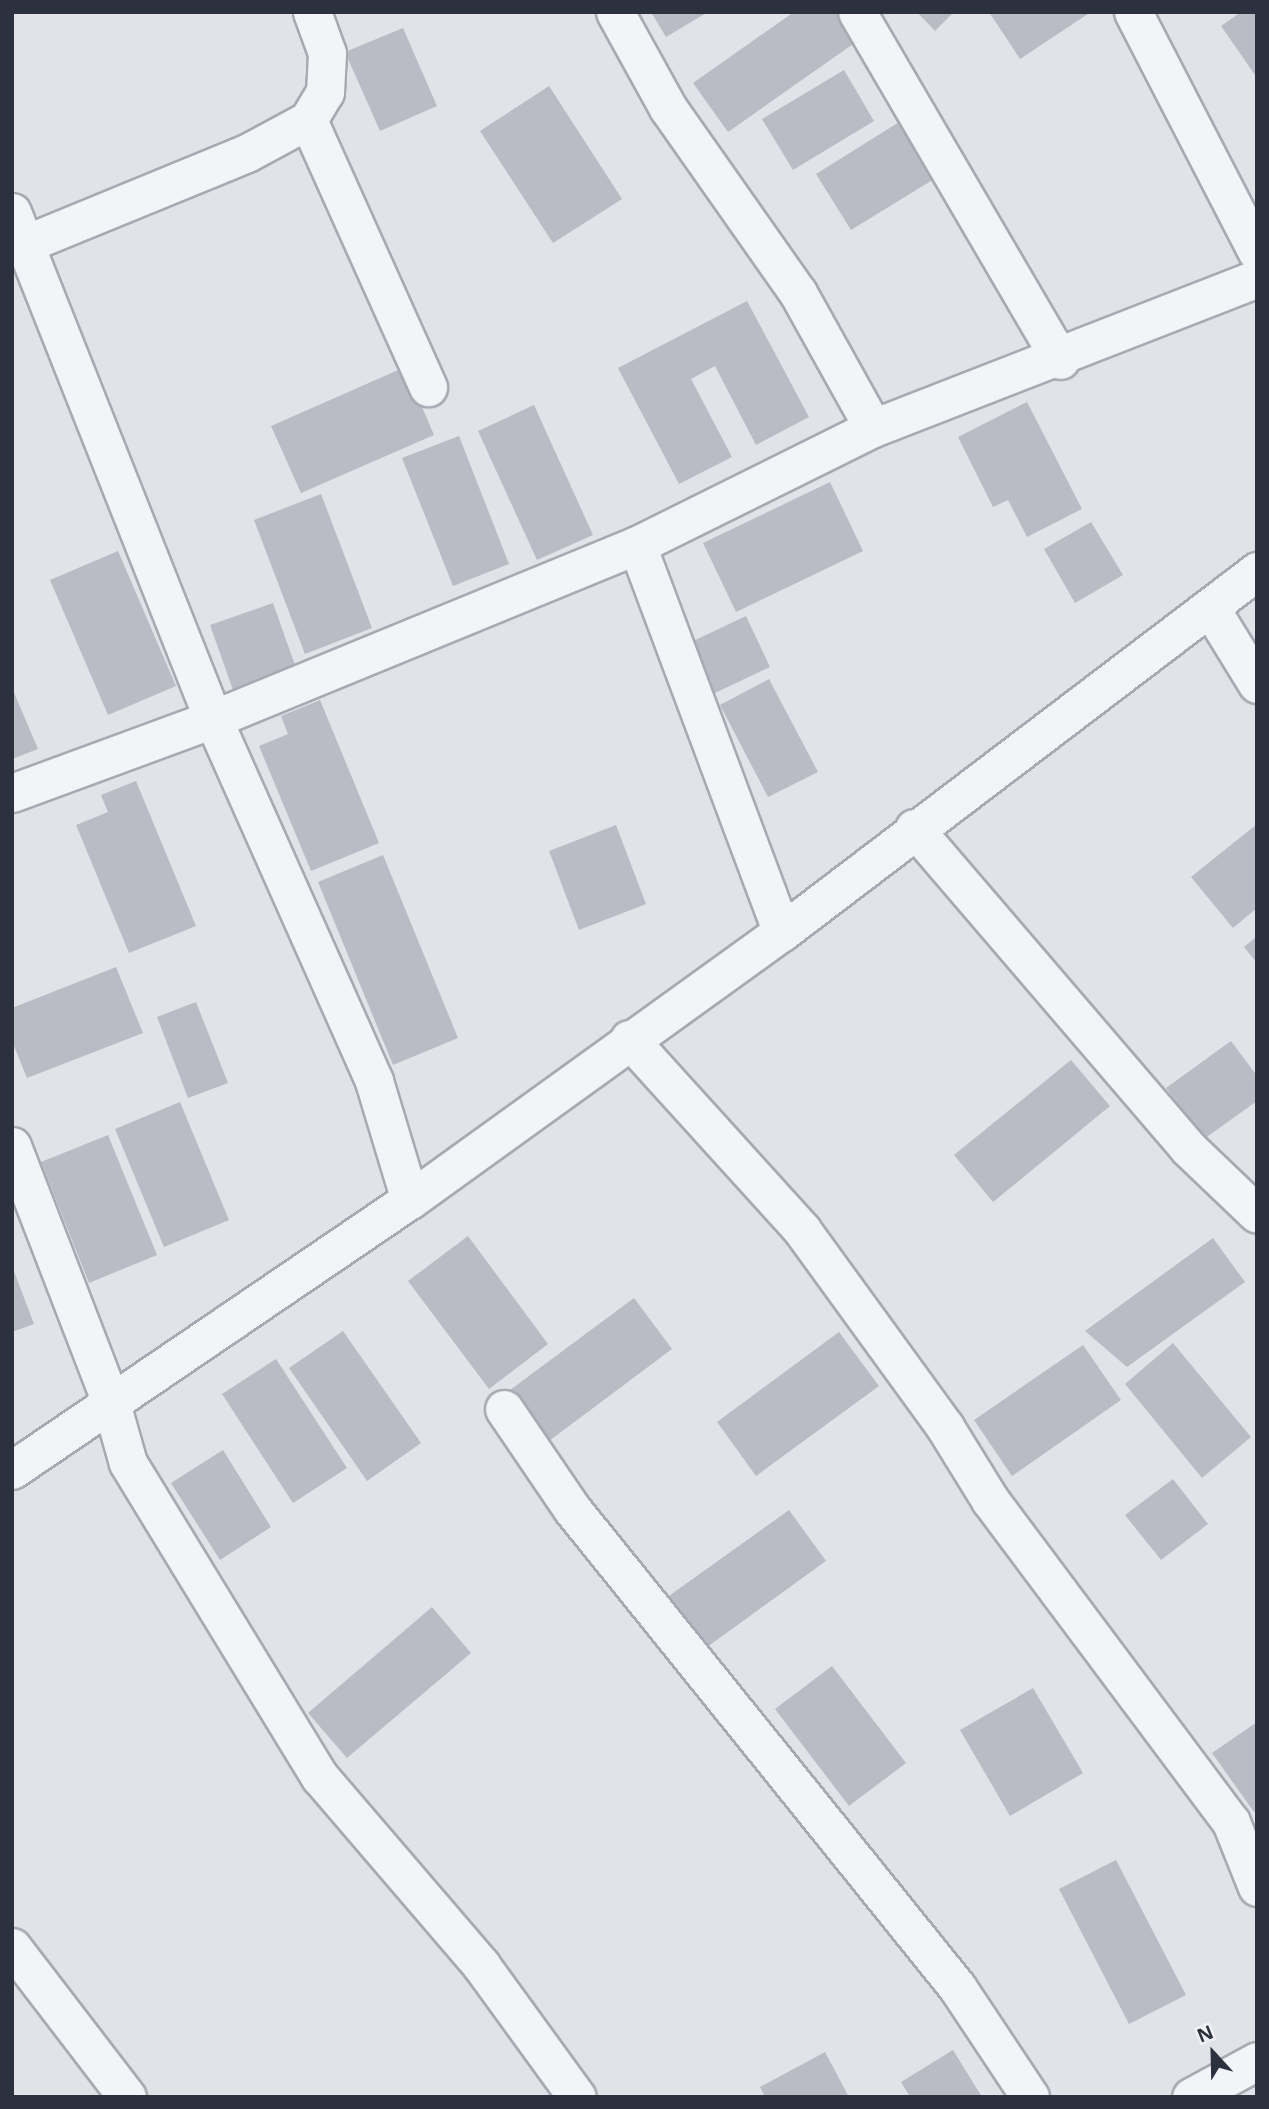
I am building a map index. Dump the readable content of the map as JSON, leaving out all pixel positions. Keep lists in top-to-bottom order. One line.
{"north":"top"}
